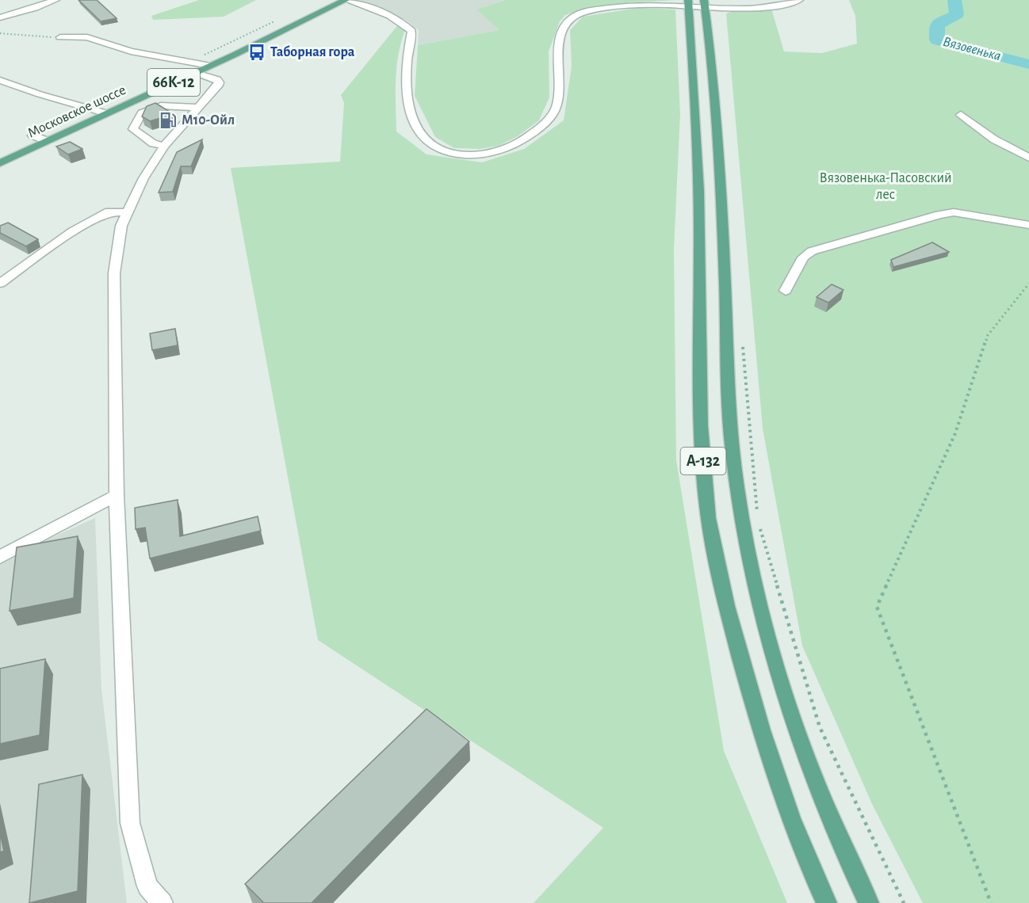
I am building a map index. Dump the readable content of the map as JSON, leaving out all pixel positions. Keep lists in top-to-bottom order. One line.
{"streets":{"main road":["66К-12","Московское шоссе","А-132"]},"water":["Вязовенька"],"parks":["Вязовенька-Пасовский лес"],"places":{"bus stop":["Таборная гора"],"fuel station":["М10-Ойл"]}}
